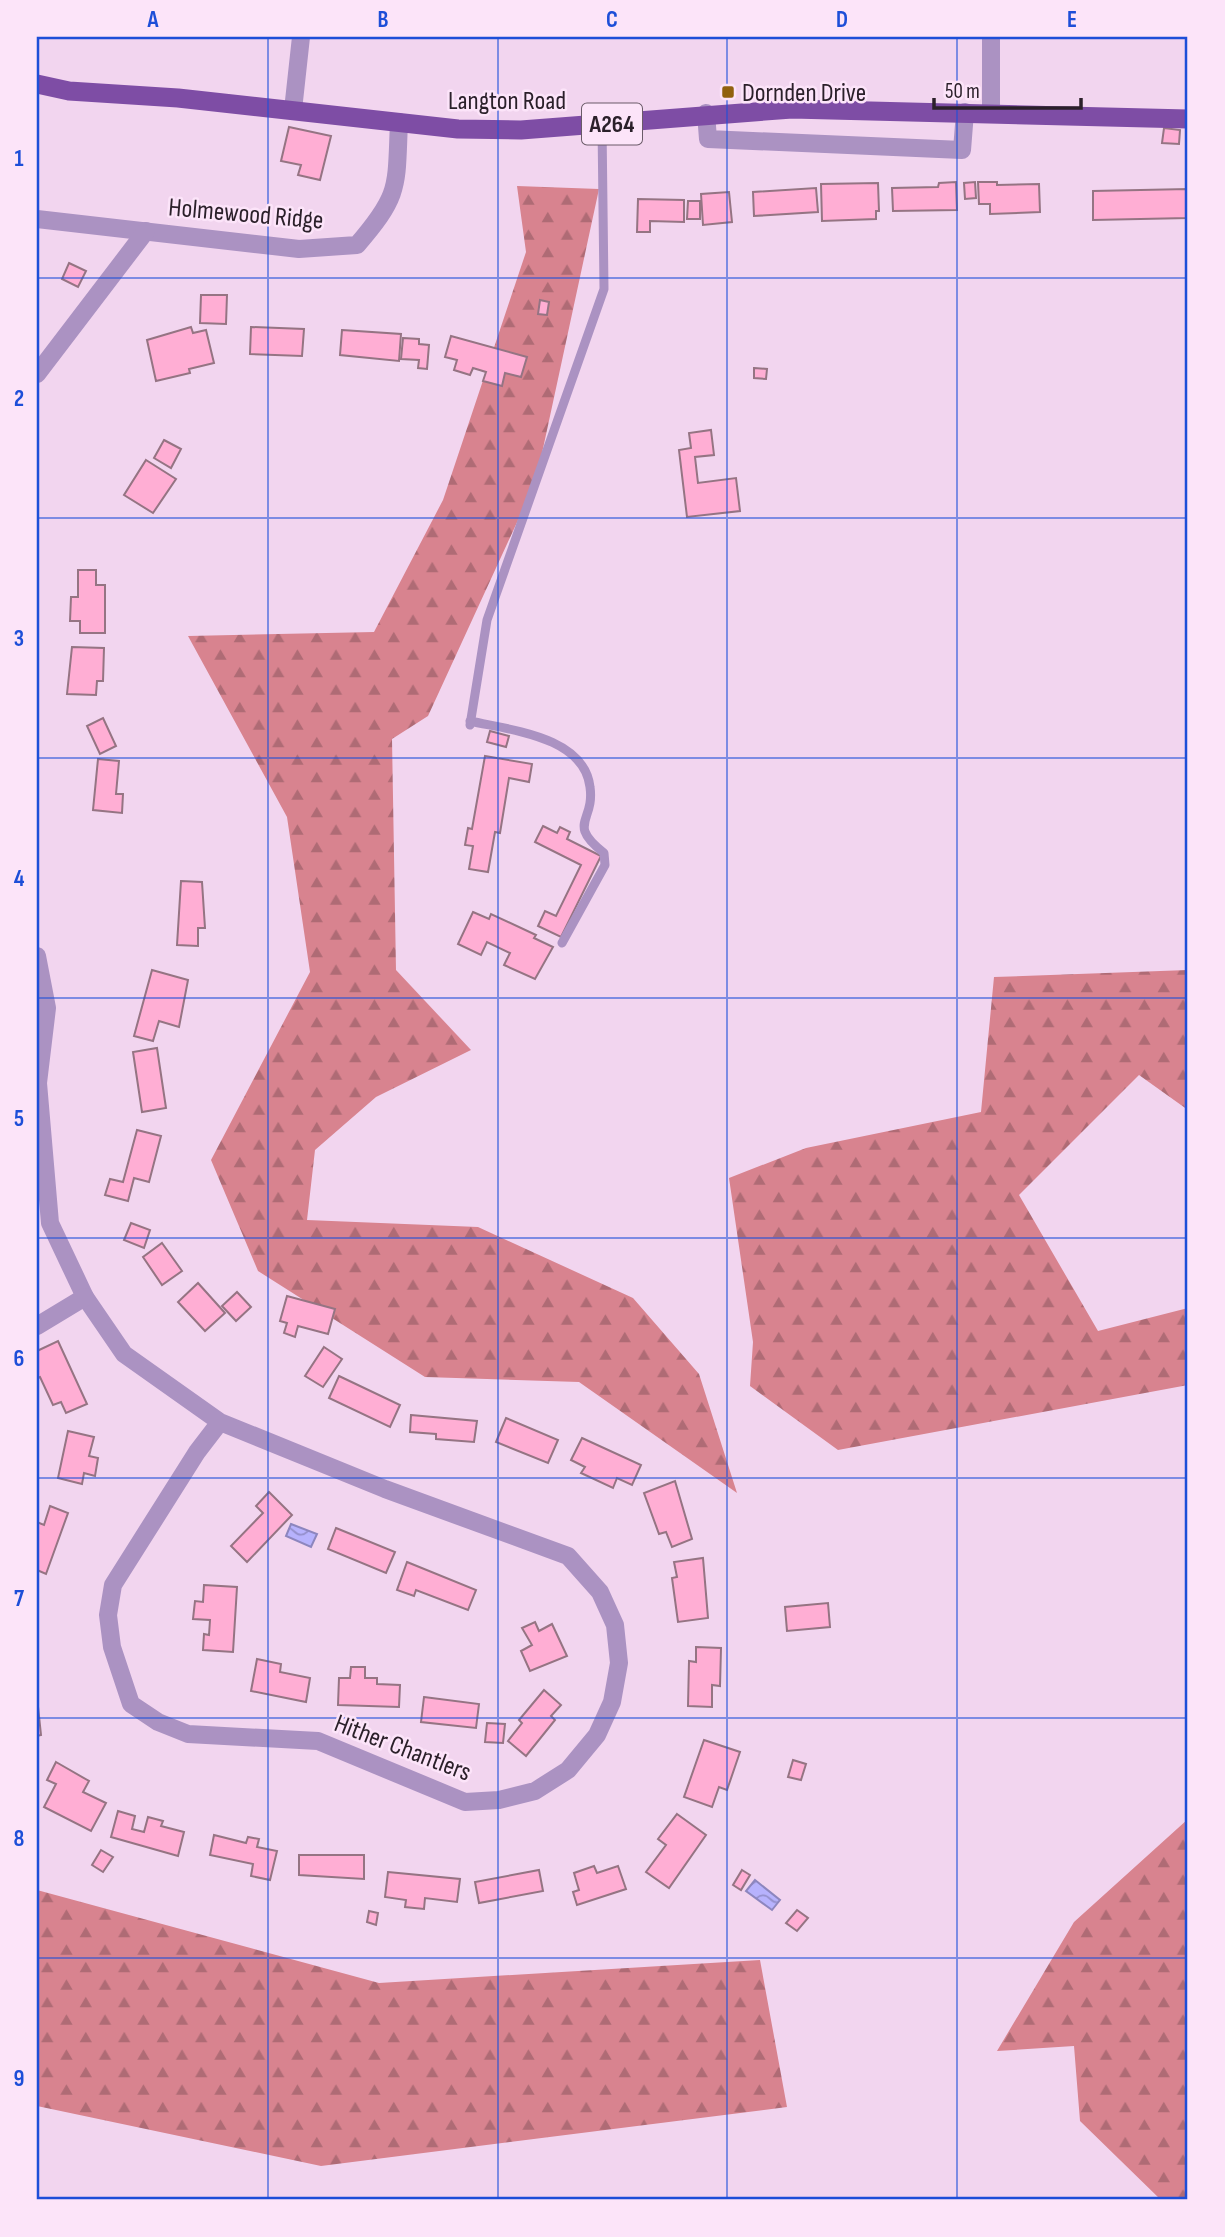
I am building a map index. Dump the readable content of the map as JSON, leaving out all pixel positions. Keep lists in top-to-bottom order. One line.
{"streets":{"main road":["Langton Road","A264"],"street":["Holmewood Ridge","Hither Chantlers"]},"crossings":[["Langton Road","Holmewood Ridge"]],"places":{"transit":["Dornden Drive"]},"scale_bar":"50 m","grid":{"columns":["A","B","C","D","E"],"rows":["1","2","3","4","5","6","7","8","9"]}}
